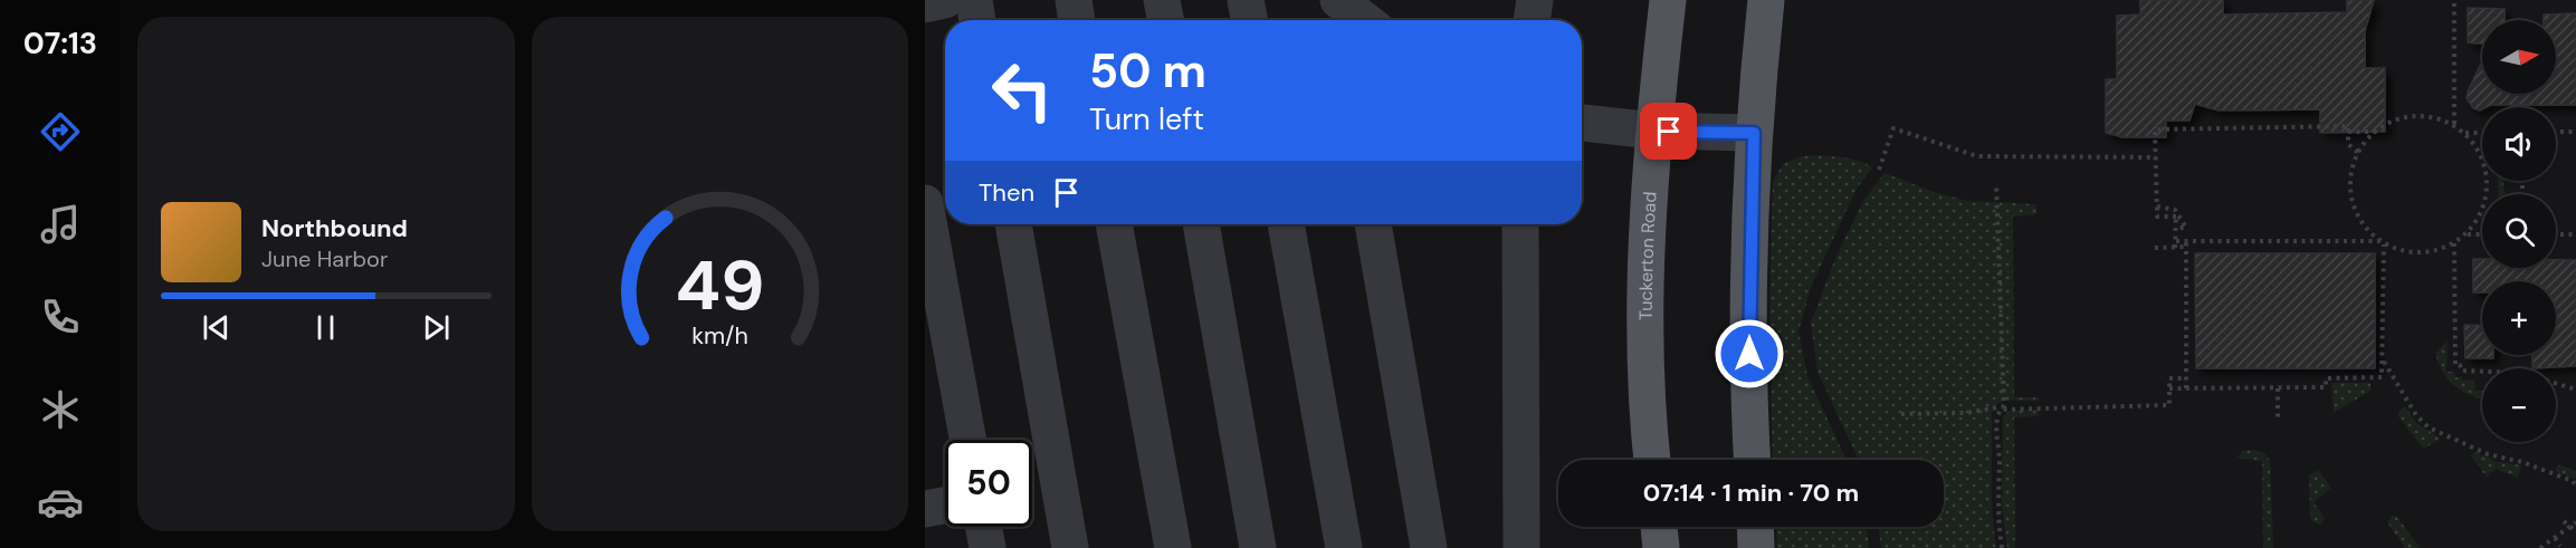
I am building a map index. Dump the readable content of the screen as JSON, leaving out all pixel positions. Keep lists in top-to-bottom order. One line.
{"streets":{"main road":["Tuckerton Road"]},"north":"right","page":{"tabs":"07:13","map_buttons":["+","−"],"turn":["50 m","Turn left"],"then":"Then","song":["Northbound","June Harbor"],"limit":"50","trip":"07:14 · 1 min · 70 m","gauge":["49","km/h"]}}
